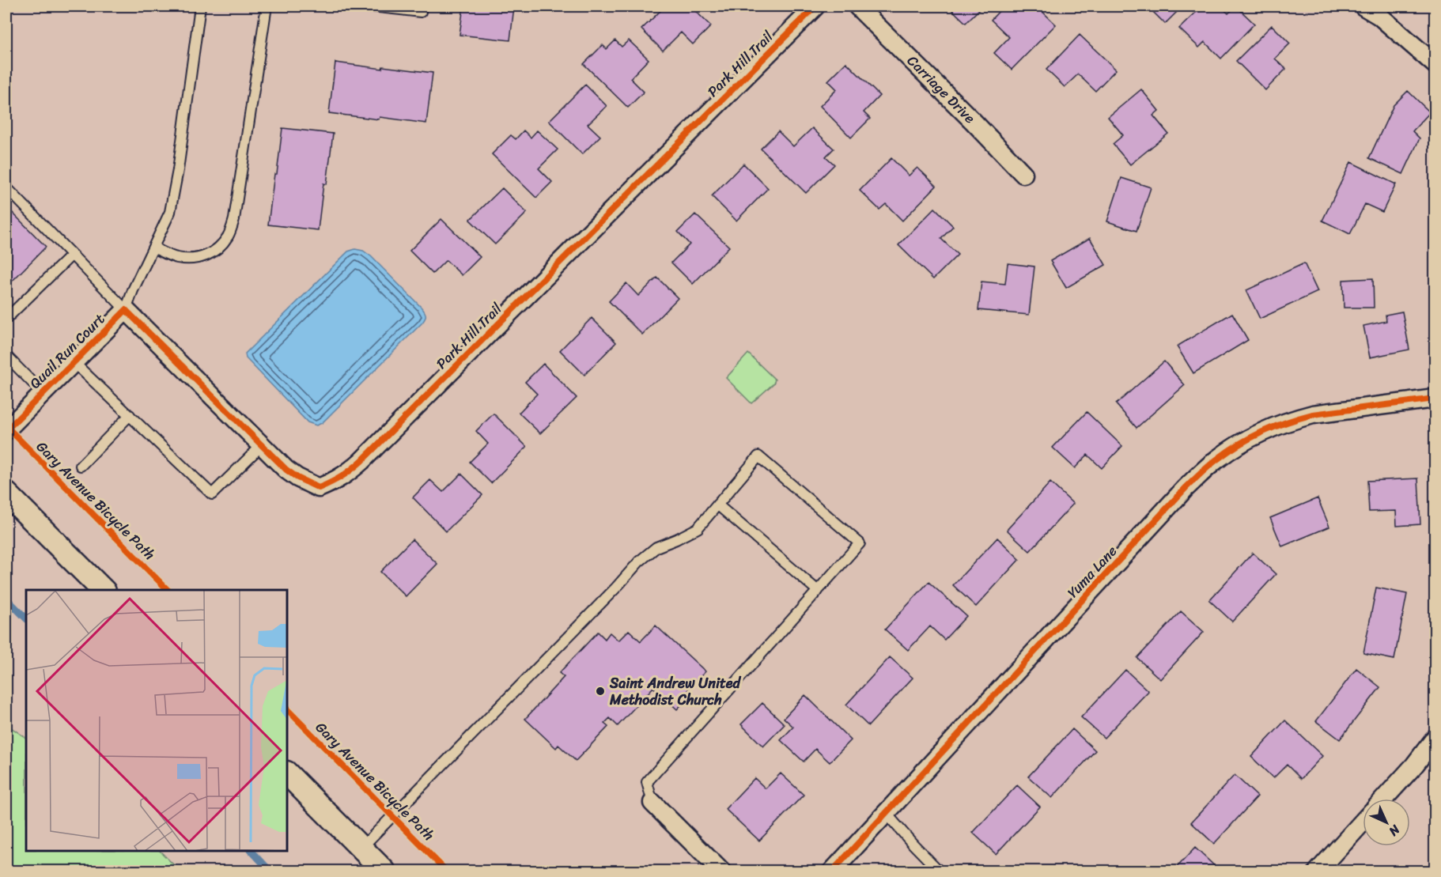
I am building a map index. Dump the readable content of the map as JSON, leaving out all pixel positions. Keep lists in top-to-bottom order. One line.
{"streets":{"street":["Park Hill Trail","Carriage Drive","Quail Run Court","Yuma Lane"],"cycle path":["Gary Avenue Bicycle Path"]},"crossings":[["Park Hill Trail","Quail Run Court"]],"places":["Saint Andrew United Methodist Church"],"north":"bottom right"}
